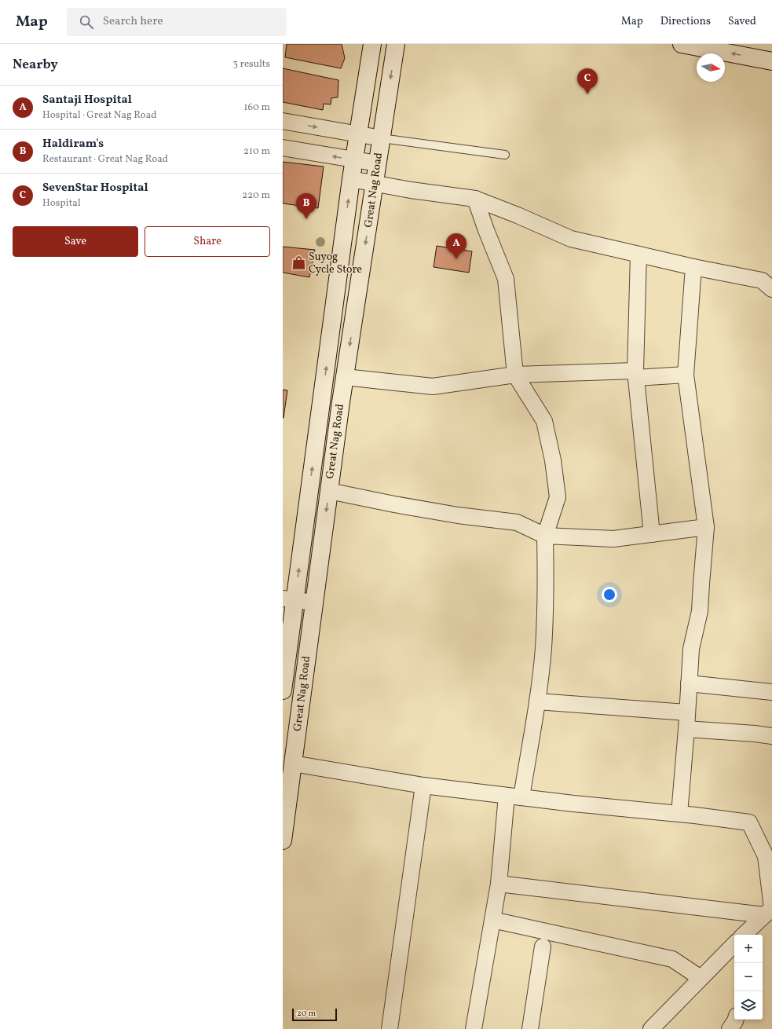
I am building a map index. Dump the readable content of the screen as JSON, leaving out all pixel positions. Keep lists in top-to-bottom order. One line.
{"streets":{"main road":["Great Nag Road"]},"places":{"shop":["Suyog Cycle Store"]},"scale_bar":"20 m","north":"right","page":{"header":"Map","search":"Search here","nav":["Map","Directions","Saved"],"heading":["Nearby","3 results"],"pins":["C","B","A"],"list":[{"mark":"A","name":"Santaji Hospital","note":"Hospital · Great Nag Road","value":"160 m"},{"mark":"B","name":"Haldiram's","note":"Restaurant · Great Nag Road","value":"210 m"},{"mark":"C","name":"SevenStar Hospital","note":"Hospital","value":"220 m"}],"buttons":["Save","Share"],"map_buttons":["+","−"],"scale":"20 m"}}
